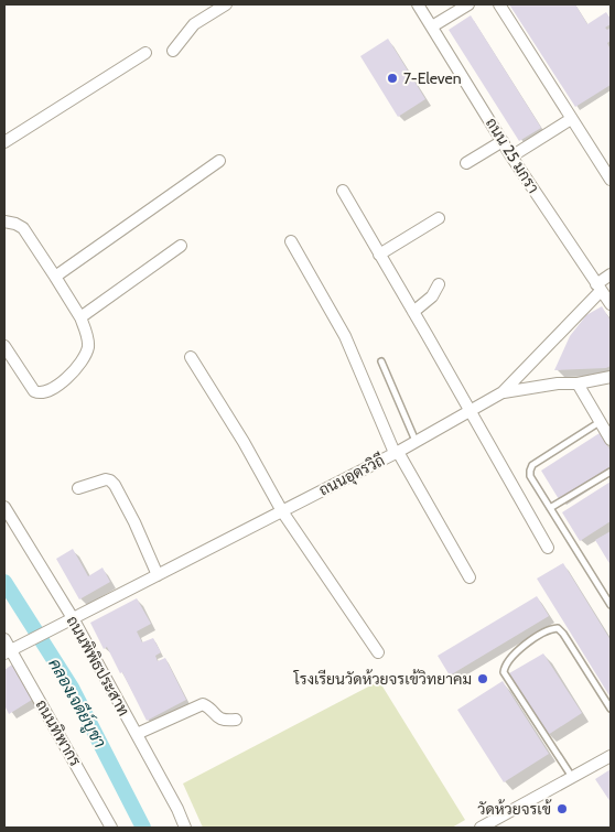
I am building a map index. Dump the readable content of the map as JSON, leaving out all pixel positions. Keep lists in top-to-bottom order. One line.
{"streets":{"street":["ถนน 25 มกรา","ถนนอุดรวิถี","ถนนพิพิธประสาท","ถนนทิพากร"]},"crossings":[["ถนน 25 มกรา","ถนนอุดรวิถี"],["ถนนอุดรวิถี","ถนนพิพิธประสาท"],["ถนนอุดรวิถี","ถนนทิพากร"]],"water":["คลองเจดีย์บูชา"],"places":["7-Eleven","โรงเรียนวัดห้วยจรเข้วิทยาคม","วัดห้วยจรเข้"]}
